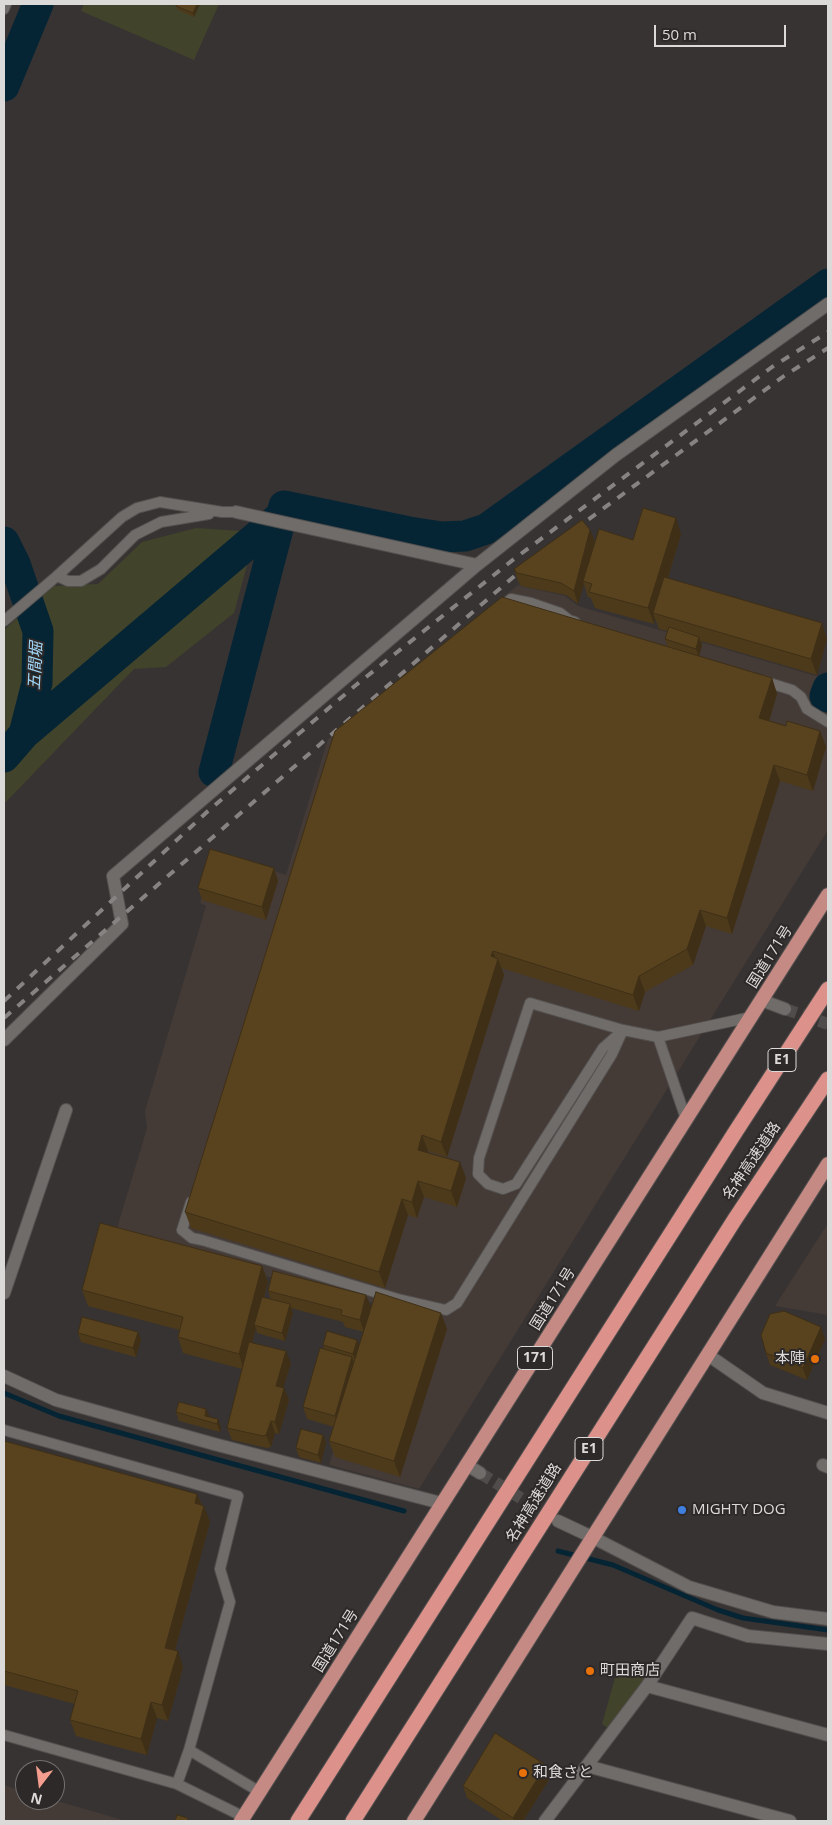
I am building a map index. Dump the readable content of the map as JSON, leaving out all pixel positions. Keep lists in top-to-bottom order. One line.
{"streets":{"highway":["国道171号","E1","名神高速道路","171"]},"water":["五間堀"],"places":["本陣","MIGHTY DOG","町田商店","和食さと"],"scale_bar":"50 m","north":"bottom"}
